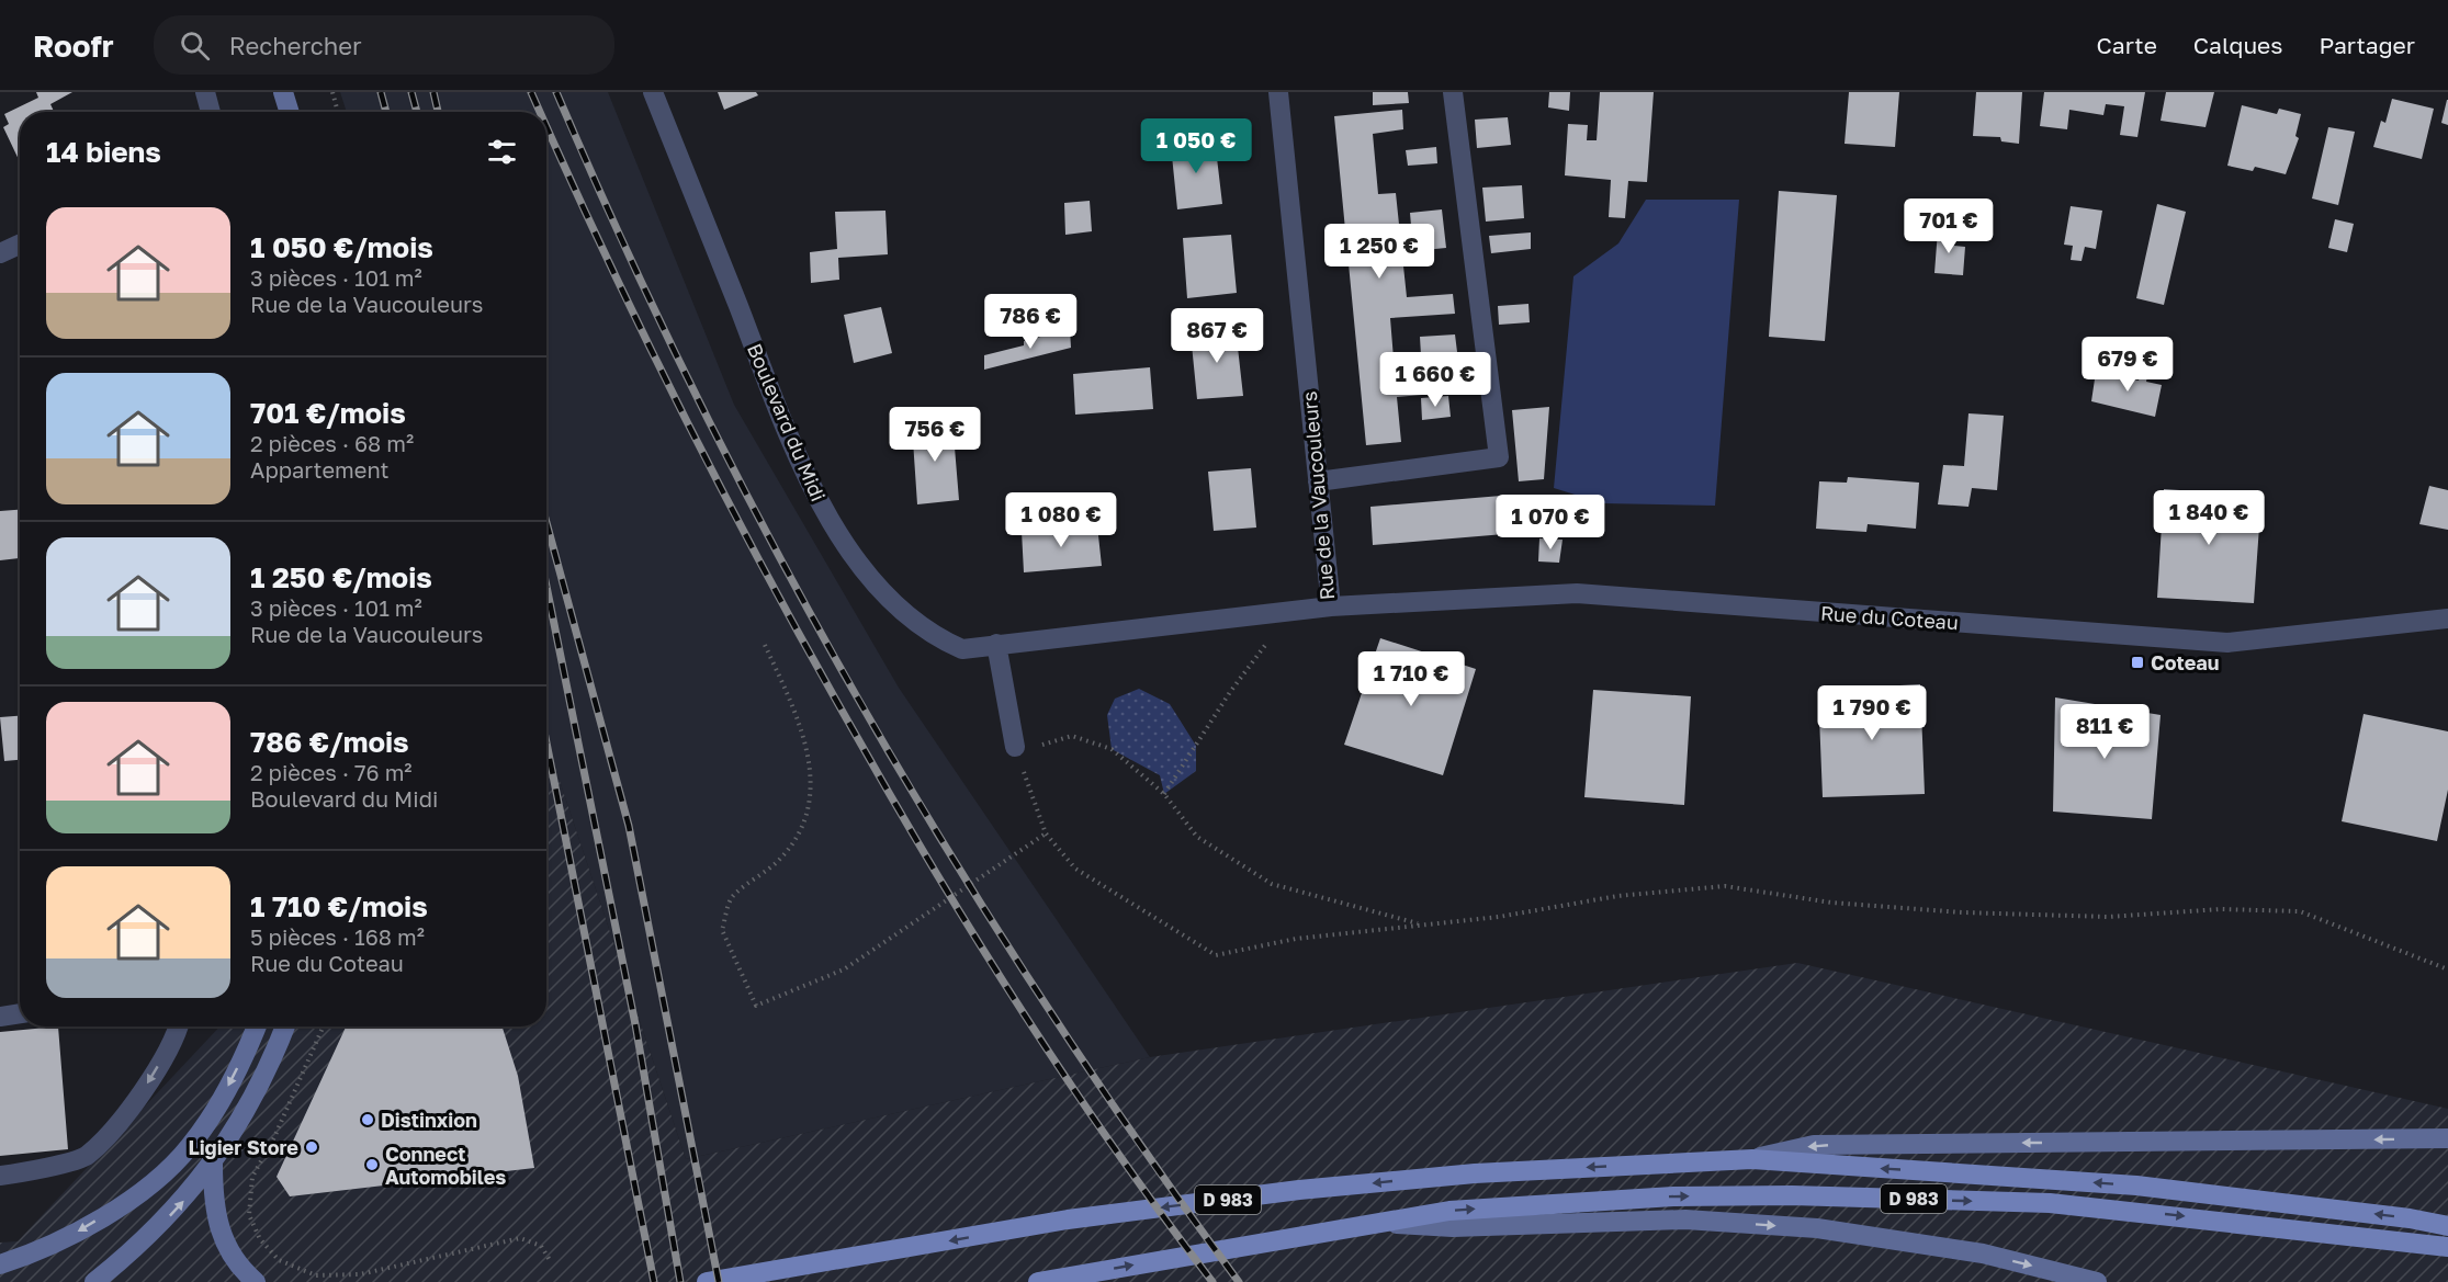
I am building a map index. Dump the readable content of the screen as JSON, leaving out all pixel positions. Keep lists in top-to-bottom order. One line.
{"streets":{"main road":["D 983"],"street":["Boulevard du Midi","Rue de la Vaucouleurs","Rue du Coteau"]},"crossings":[["Boulevard du Midi","Rue de la Vaucouleurs"],["Rue de la Vaucouleurs","Rue du Coteau"]],"places":{"transit":["Coteau"],"other":["Distinxion","Ligier Store","Connect Automobiles"]},"page":{"header":"Roofr","search":"Rechercher","nav":["Carte","Calques","Partager"],"heading":"14 biens","price":["1 050 €","701 €","1 250 €","786 €","867 €","679 €","1 660 €","756 €","1 840 €","1 080 €","1 070 €","1 710 €","1 790 €","811 €"],"list":[{"name":"1 050 €/mois","note":"3 pièces · 101 m² · Rue de la Vaucouleurs"},{"name":"701 €/mois","note":"2 pièces · 68 m² · Appartement"},{"name":"1 250 €/mois","note":"3 pièces · 101 m² · Rue de la Vaucouleurs"},{"name":"786 €/mois","note":"2 pièces · 76 m² · Boulevard du Midi"},{"name":"1 710 €/mois","note":"5 pièces · 168 m² · Rue du Coteau"}]}}
